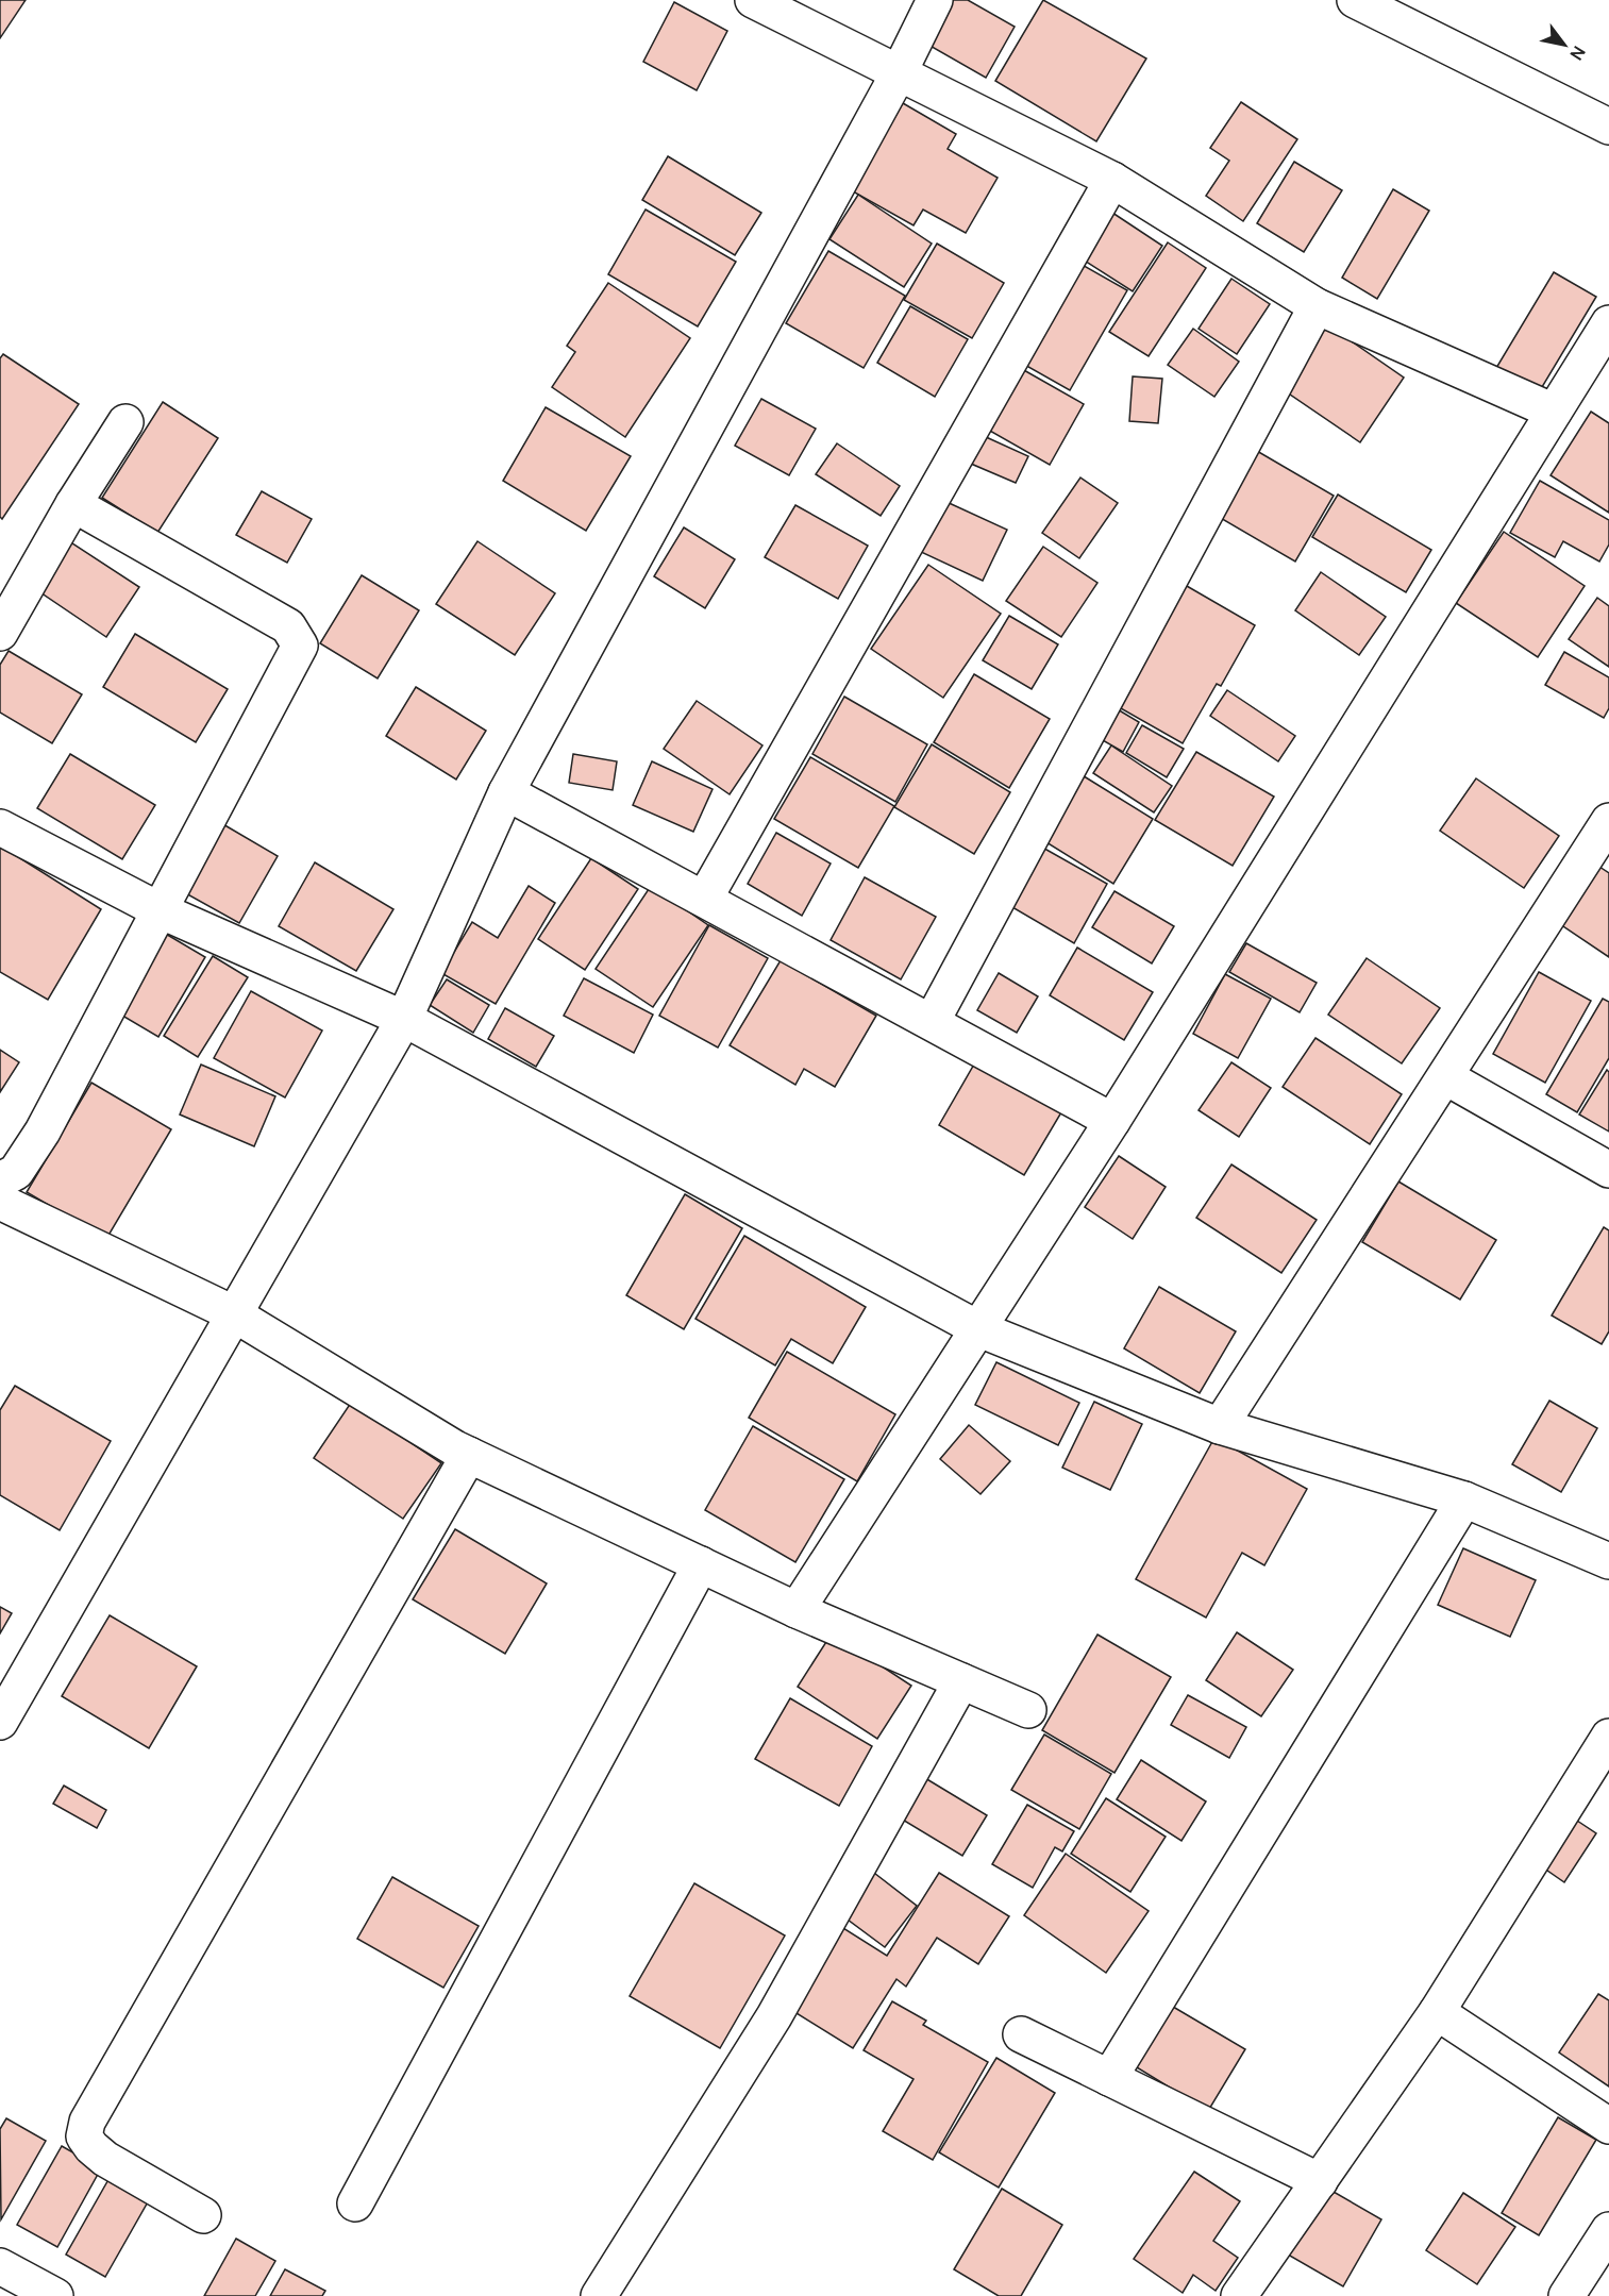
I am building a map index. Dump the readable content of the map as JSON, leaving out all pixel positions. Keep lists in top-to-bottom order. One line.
{"north":"bottom right"}
